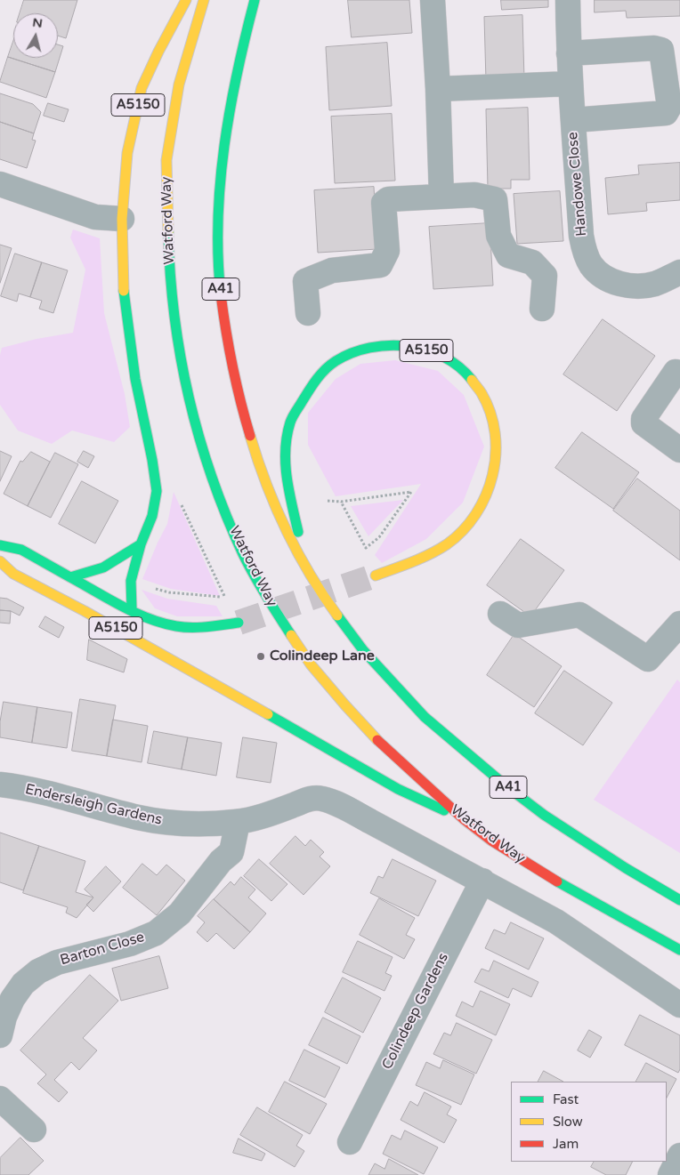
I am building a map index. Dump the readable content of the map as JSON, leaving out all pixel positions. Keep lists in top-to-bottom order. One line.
{"streets":{"main road":["A5150","Watford Way","A41"],"street":["Handowe Close","Endersleigh Gardens","Barton Close","Colindeep Gardens"]},"crossings":[["A5150","Watford Way"],["A5150","A41"],["Endersleigh Gardens","Barton Close"],["Endersleigh Gardens","Colindeep Gardens"]],"places":["Colindeep Lane"],"legend":["Fast","Slow","Jam"],"north":"top"}
